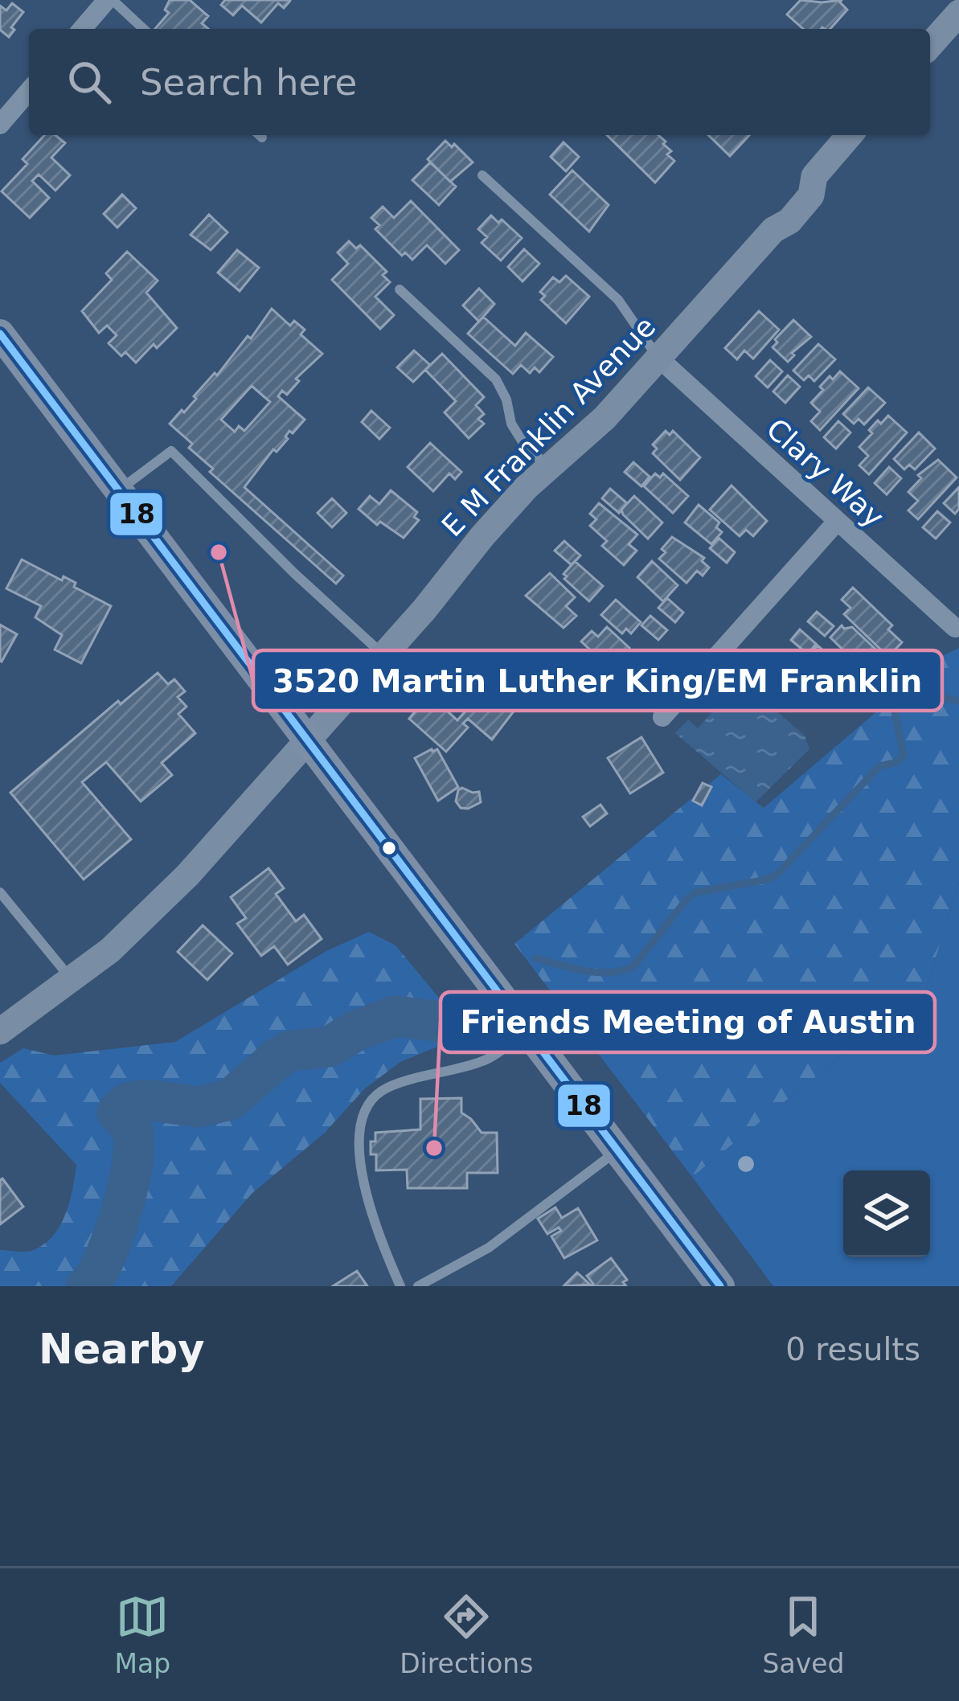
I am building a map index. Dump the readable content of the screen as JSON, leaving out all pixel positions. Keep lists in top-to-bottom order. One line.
{"streets":{"street":["E M Franklin Avenue","Clary Way"]},"crossings":[["E M Franklin Avenue","Clary Way"]],"places":["3520 Martin Luther King/EM Franklin","Friends Meeting of Austin"],"lines":["transit line 18"],"page":{"search":"Search here","heading":["Nearby","0 results"],"nav":["Map","Directions","Saved"]}}
